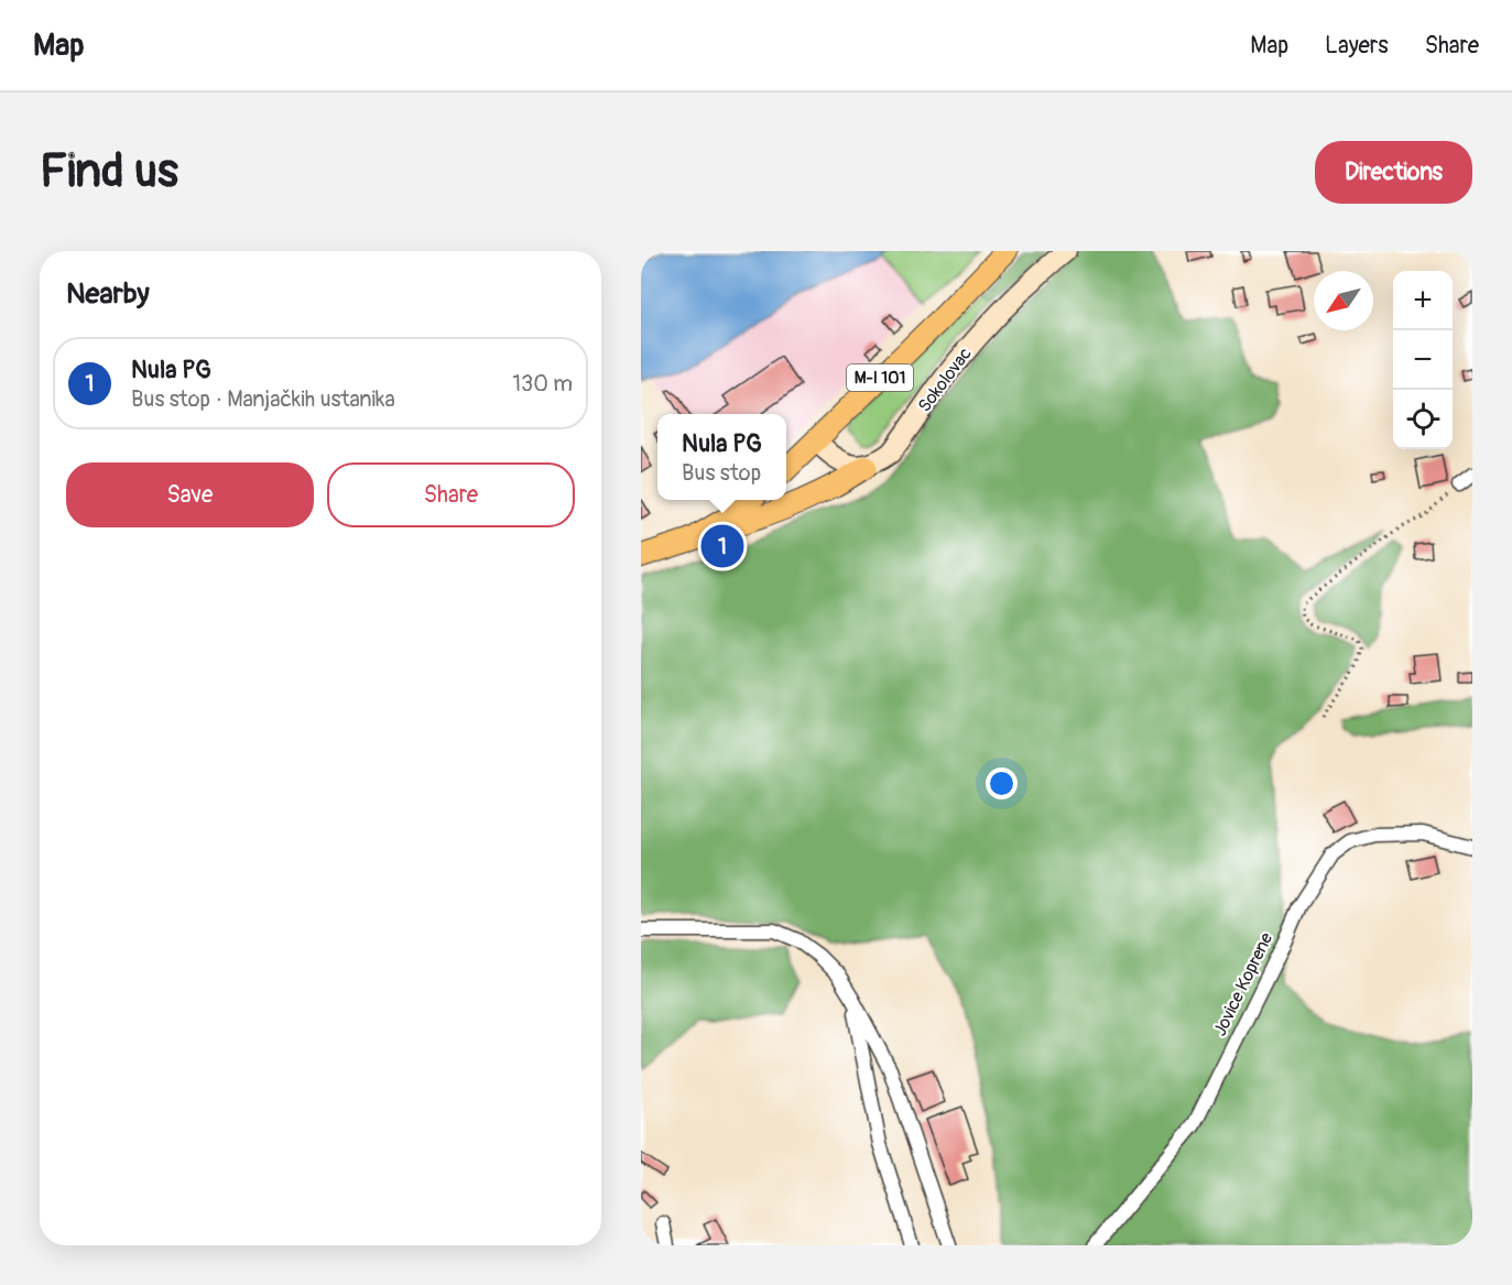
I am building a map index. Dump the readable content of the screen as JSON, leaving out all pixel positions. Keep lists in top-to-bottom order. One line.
{"streets":{"main road":["M-I 101","Sokolovac"],"street":["Jovice Koprene"]},"north":"bottom left","page":{"header":"Map","nav":["Map","Layers","Share"],"buttons":["Directions",["Save","Share"]],"title":"Find us","heading":"Nearby","map_buttons":["+","−"],"list":[{"mark":"1","name":"Nula PG","note":"Bus stop · Manjačkih ustanika","value":"130 m"}],"popup":["Nula PG","Bus stop"],"pins":"1"}}
